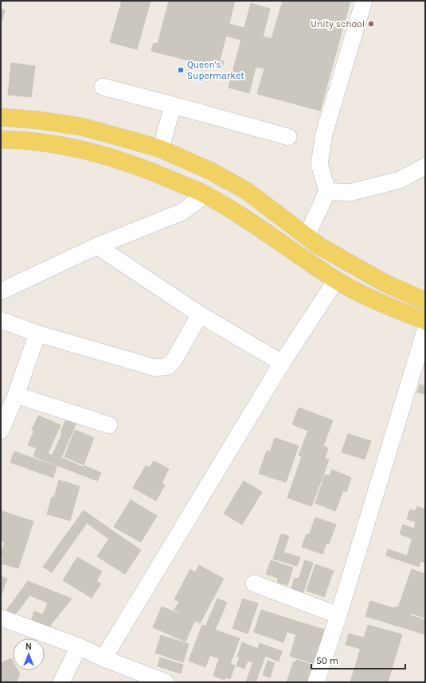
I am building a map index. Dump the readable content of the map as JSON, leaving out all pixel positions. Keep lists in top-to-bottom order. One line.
{"places":["Unity school","Queen's Supermarket"],"scale_bar":"50 m","north":"top"}
